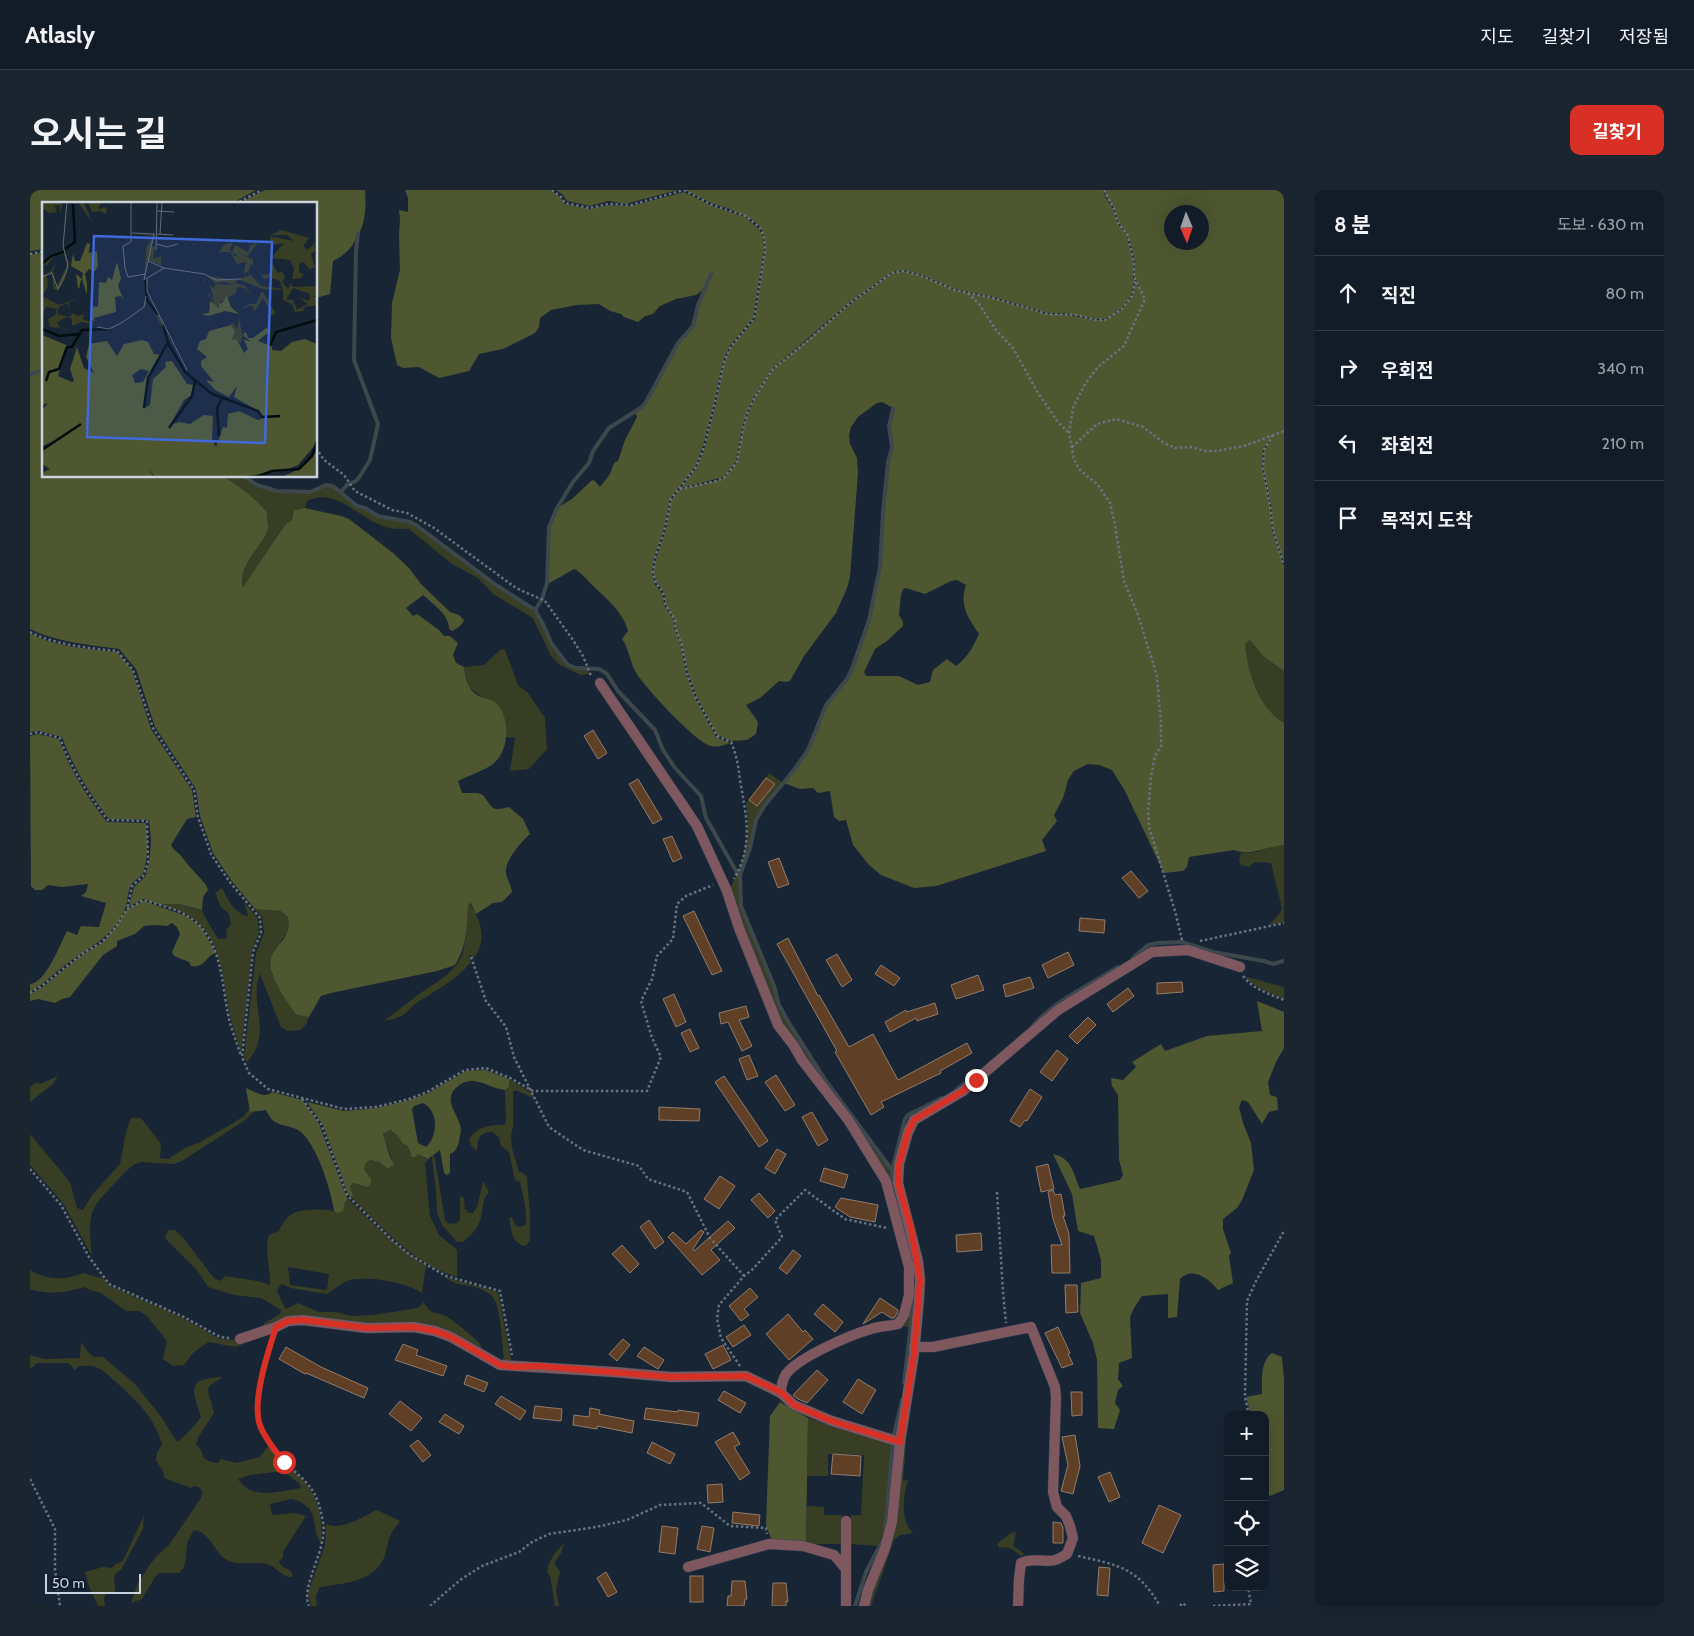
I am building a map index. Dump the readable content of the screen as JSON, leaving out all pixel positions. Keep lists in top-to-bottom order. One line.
{"scale_bar":"50 m","north":"bottom","page":{"header":"Atlasly","nav":["지도","길찾기","저장됨"],"title":"오시는 길","buttons":"길찾기","heading":["8 분","도보 · 630 m"],"list":[["직진","80 m"],["우회전","340 m"],["좌회전","210 m"],"목적지 도착"],"map_buttons":["+","−"],"scale":"50 m"}}
